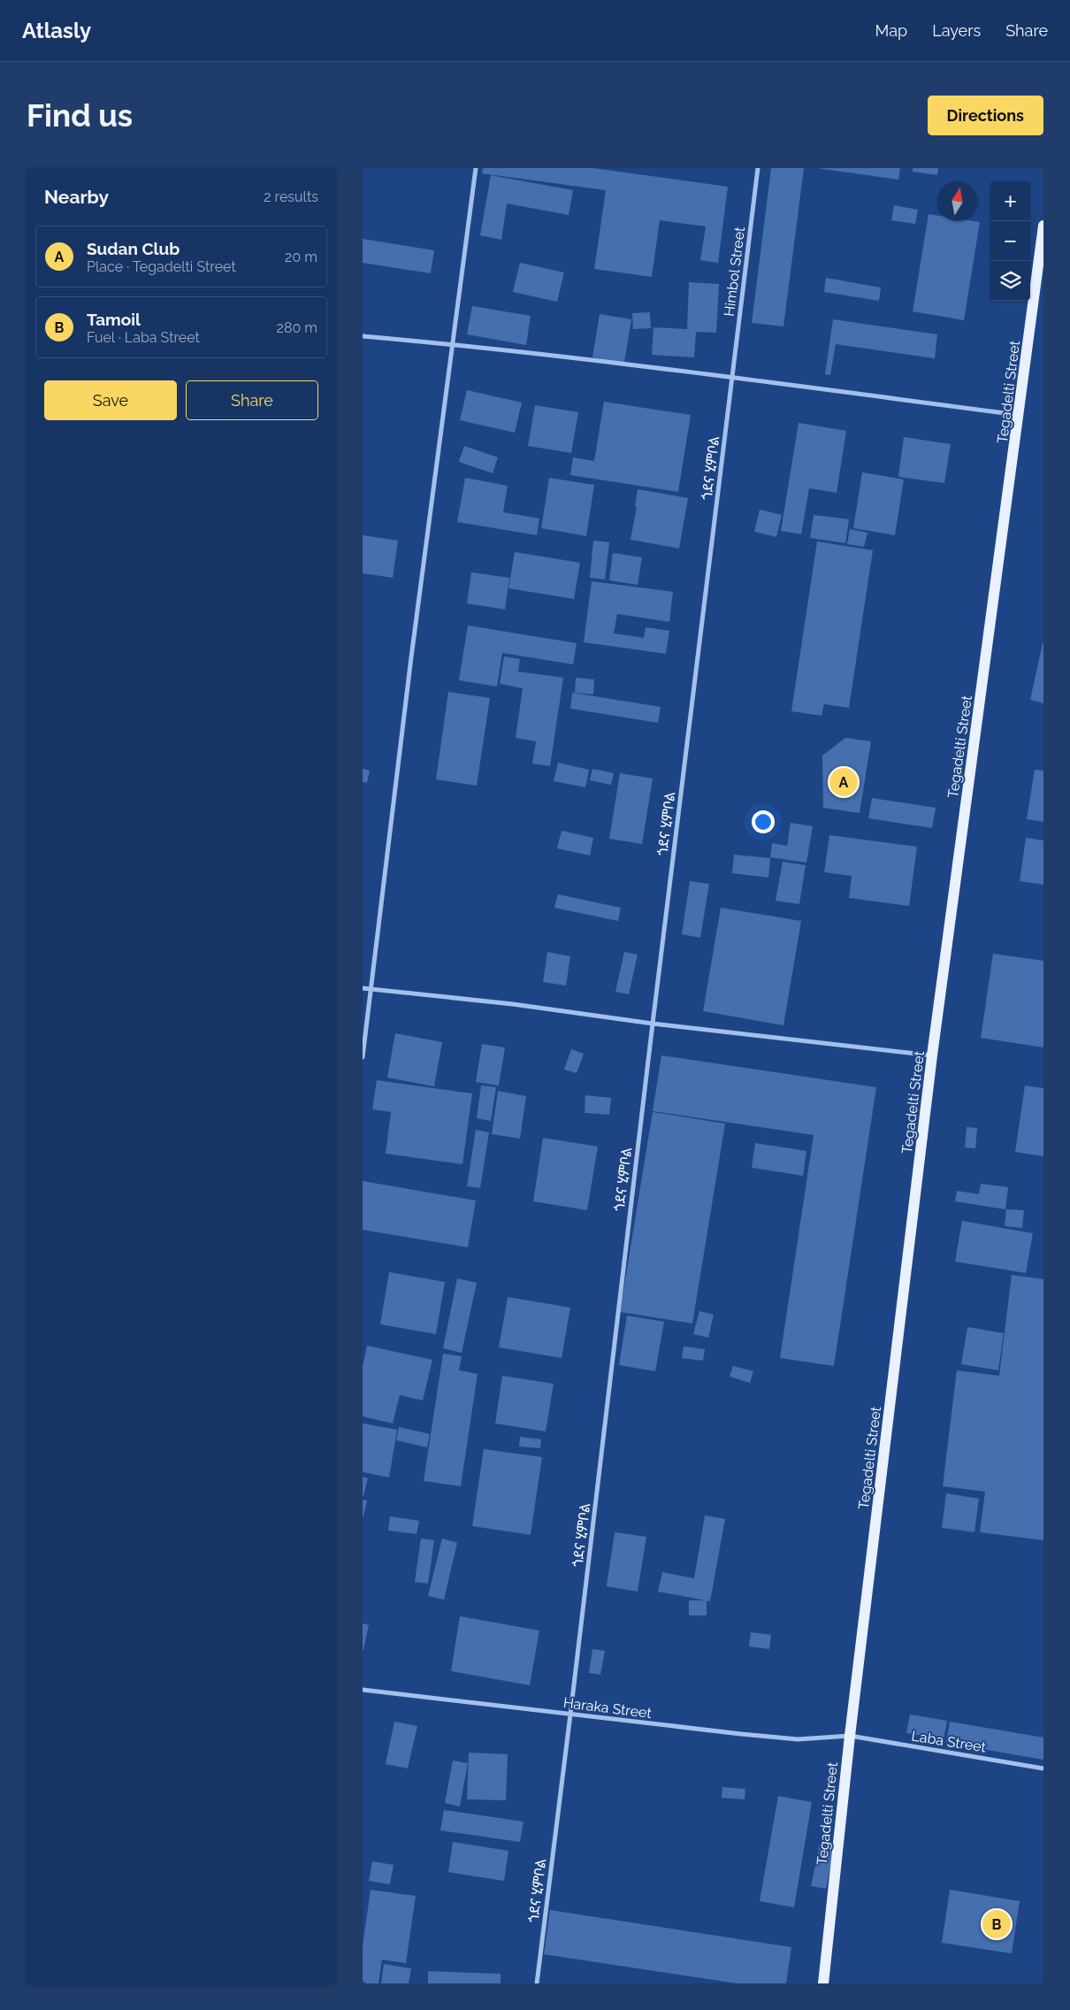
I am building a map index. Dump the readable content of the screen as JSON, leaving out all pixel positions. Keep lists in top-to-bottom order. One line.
{"streets":{"main road":["Tegadelti Street"],"street":["Himbol Street","ጎደና ሂምቦል","Haraka Street","Laba Street"]},"crossings":[["Himbol Street","ጎደና ሂምቦል"],["Tegadelti Street","Haraka Street"],["Tegadelti Street","Laba Street"],["ጎደና ሂምቦል","Haraka Street"],["Haraka Street","Laba Street"]],"north":"top","page":{"header":"Atlasly","nav":["Map","Layers","Share"],"buttons":["Directions",["Save","Share"]],"title":"Find us","heading":["Nearby","2 results"],"map_buttons":["+","−"],"list":[{"mark":"A","name":"Sudan Club","note":"Place · Tegadelti Street","value":"20 m"},{"mark":"B","name":"Tamoil","note":"Fuel · Laba Street","value":"280 m"}],"pins":["A","B"]}}
